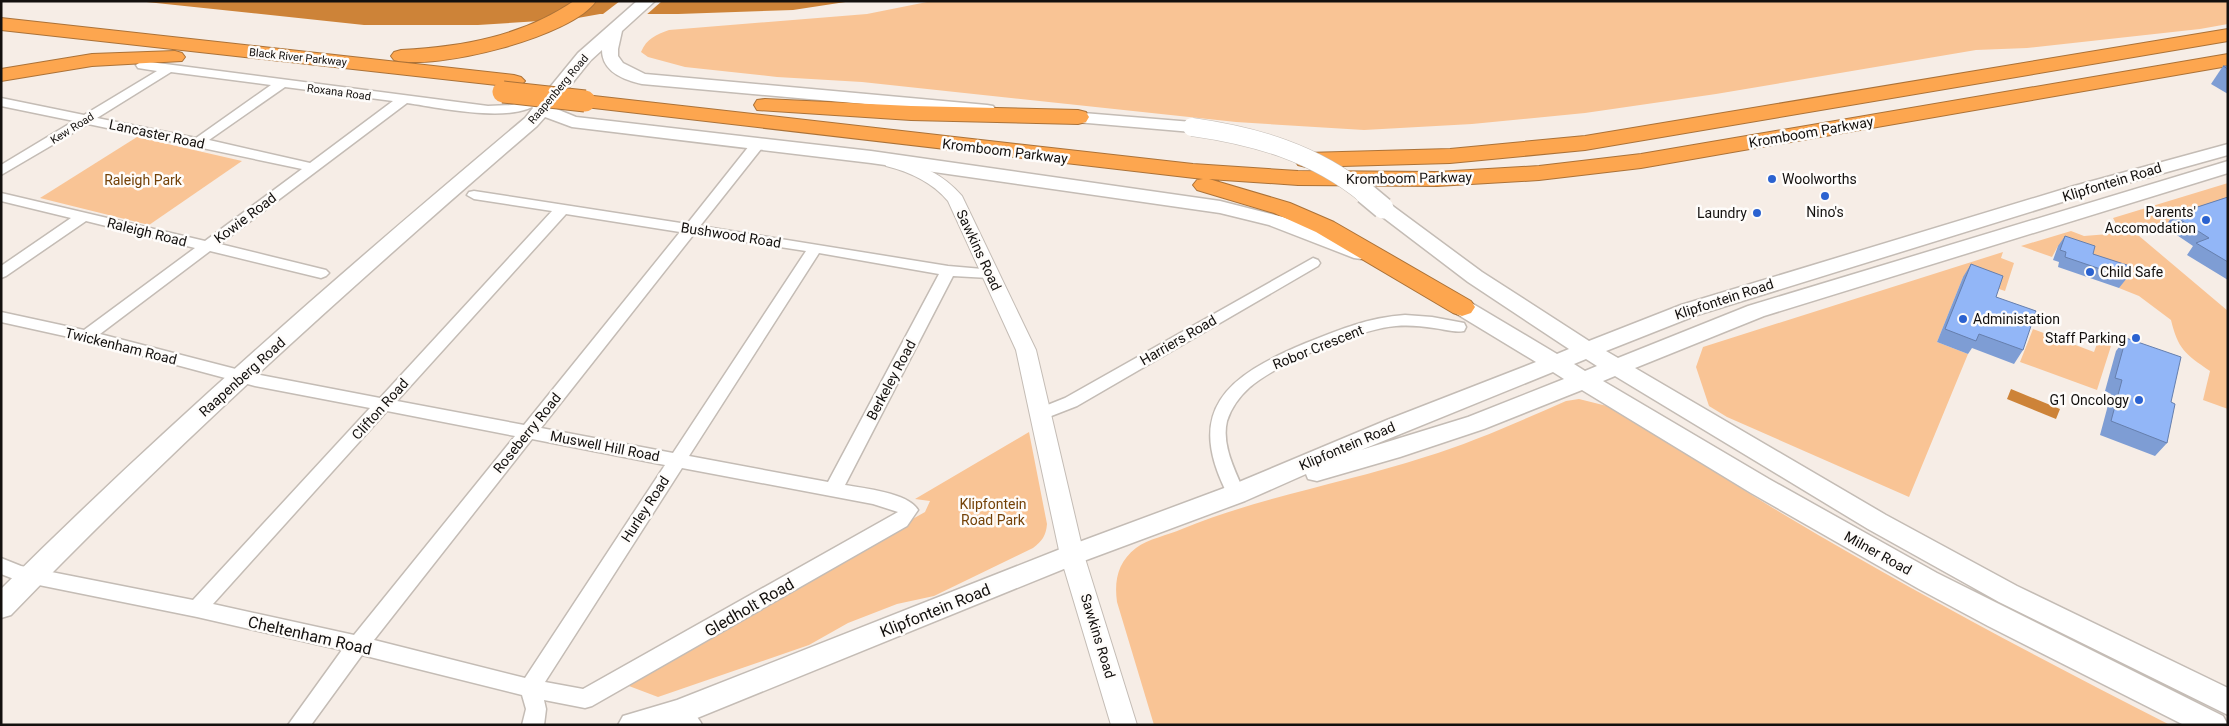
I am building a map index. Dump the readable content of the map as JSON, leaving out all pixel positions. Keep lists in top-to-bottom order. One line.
{"streets":{"highway":["Black River Parkway","Kromboom Parkway"],"main road":["Raapenberg Road","Klipfontein Road","Sawkins Road","Milner Road"],"street":["Roxana Road","Kew Road","Lancaster Road","Kowie Road","Raleigh Road","Bushwood Road","Harriers Road","Twickenham Road","Robor Crescent","Berkeley Road","Clifton Road","Roseberry Road","Muswell Hill Road","Hurley Road","Gledholt Road","Cheltenham Road"]},"crossings":[["Black River Parkway","Kromboom Parkway"],["Raapenberg Road","Roxana Road"],["Raapenberg Road","Sawkins Road"],["Raapenberg Road","Twickenham Road"],["Raapenberg Road","Muswell Hill Road"],["Raapenberg Road","Milner Road"],["Raapenberg Road","Cheltenham Road"],["Roxana Road","Kew Road"],["Roxana Road","Kowie Road"],["Roxana Road","Sawkins Road"],["Kew Road","Lancaster Road"],["Lancaster Road","Kowie Road"],["Klipfontein Road","Sawkins Road"],["Klipfontein Road","Robor Crescent"],["Klipfontein Road","Milner Road"],["Kowie Road","Raleigh Road"],["Kowie Road","Twickenham Road"],["Bushwood Road","Sawkins Road"],["Bushwood Road","Berkeley Road"],["Bushwood Road","Clifton Road"],["Bushwood Road","Roseberry Road"],["Bushwood Road","Hurley Road"],["Sawkins Road","Harriers Road"],["Sawkins Road","Roseberry Road"],["Sawkins Road","Milner Road"],["Twickenham Road","Muswell Hill Road"],["Robor Crescent","Milner Road"],["Berkeley Road","Muswell Hill Road"],["Clifton Road","Muswell Hill Road"],["Clifton Road","Cheltenham Road"],["Roseberry Road","Muswell Hill Road"],["Roseberry Road","Cheltenham Road"],["Muswell Hill Road","Hurley Road"],["Muswell Hill Road","Gledholt Road"],["Hurley Road","Cheltenham Road"],["Gledholt Road","Cheltenham Road"]],"parks":["Raleigh Park","Klipfontein Road Park"],"places":["Woolworths","Nino's","Laundry","Parents' Accomodation","Child Safe","Administation","Staff Parking","G1 Oncology"]}
